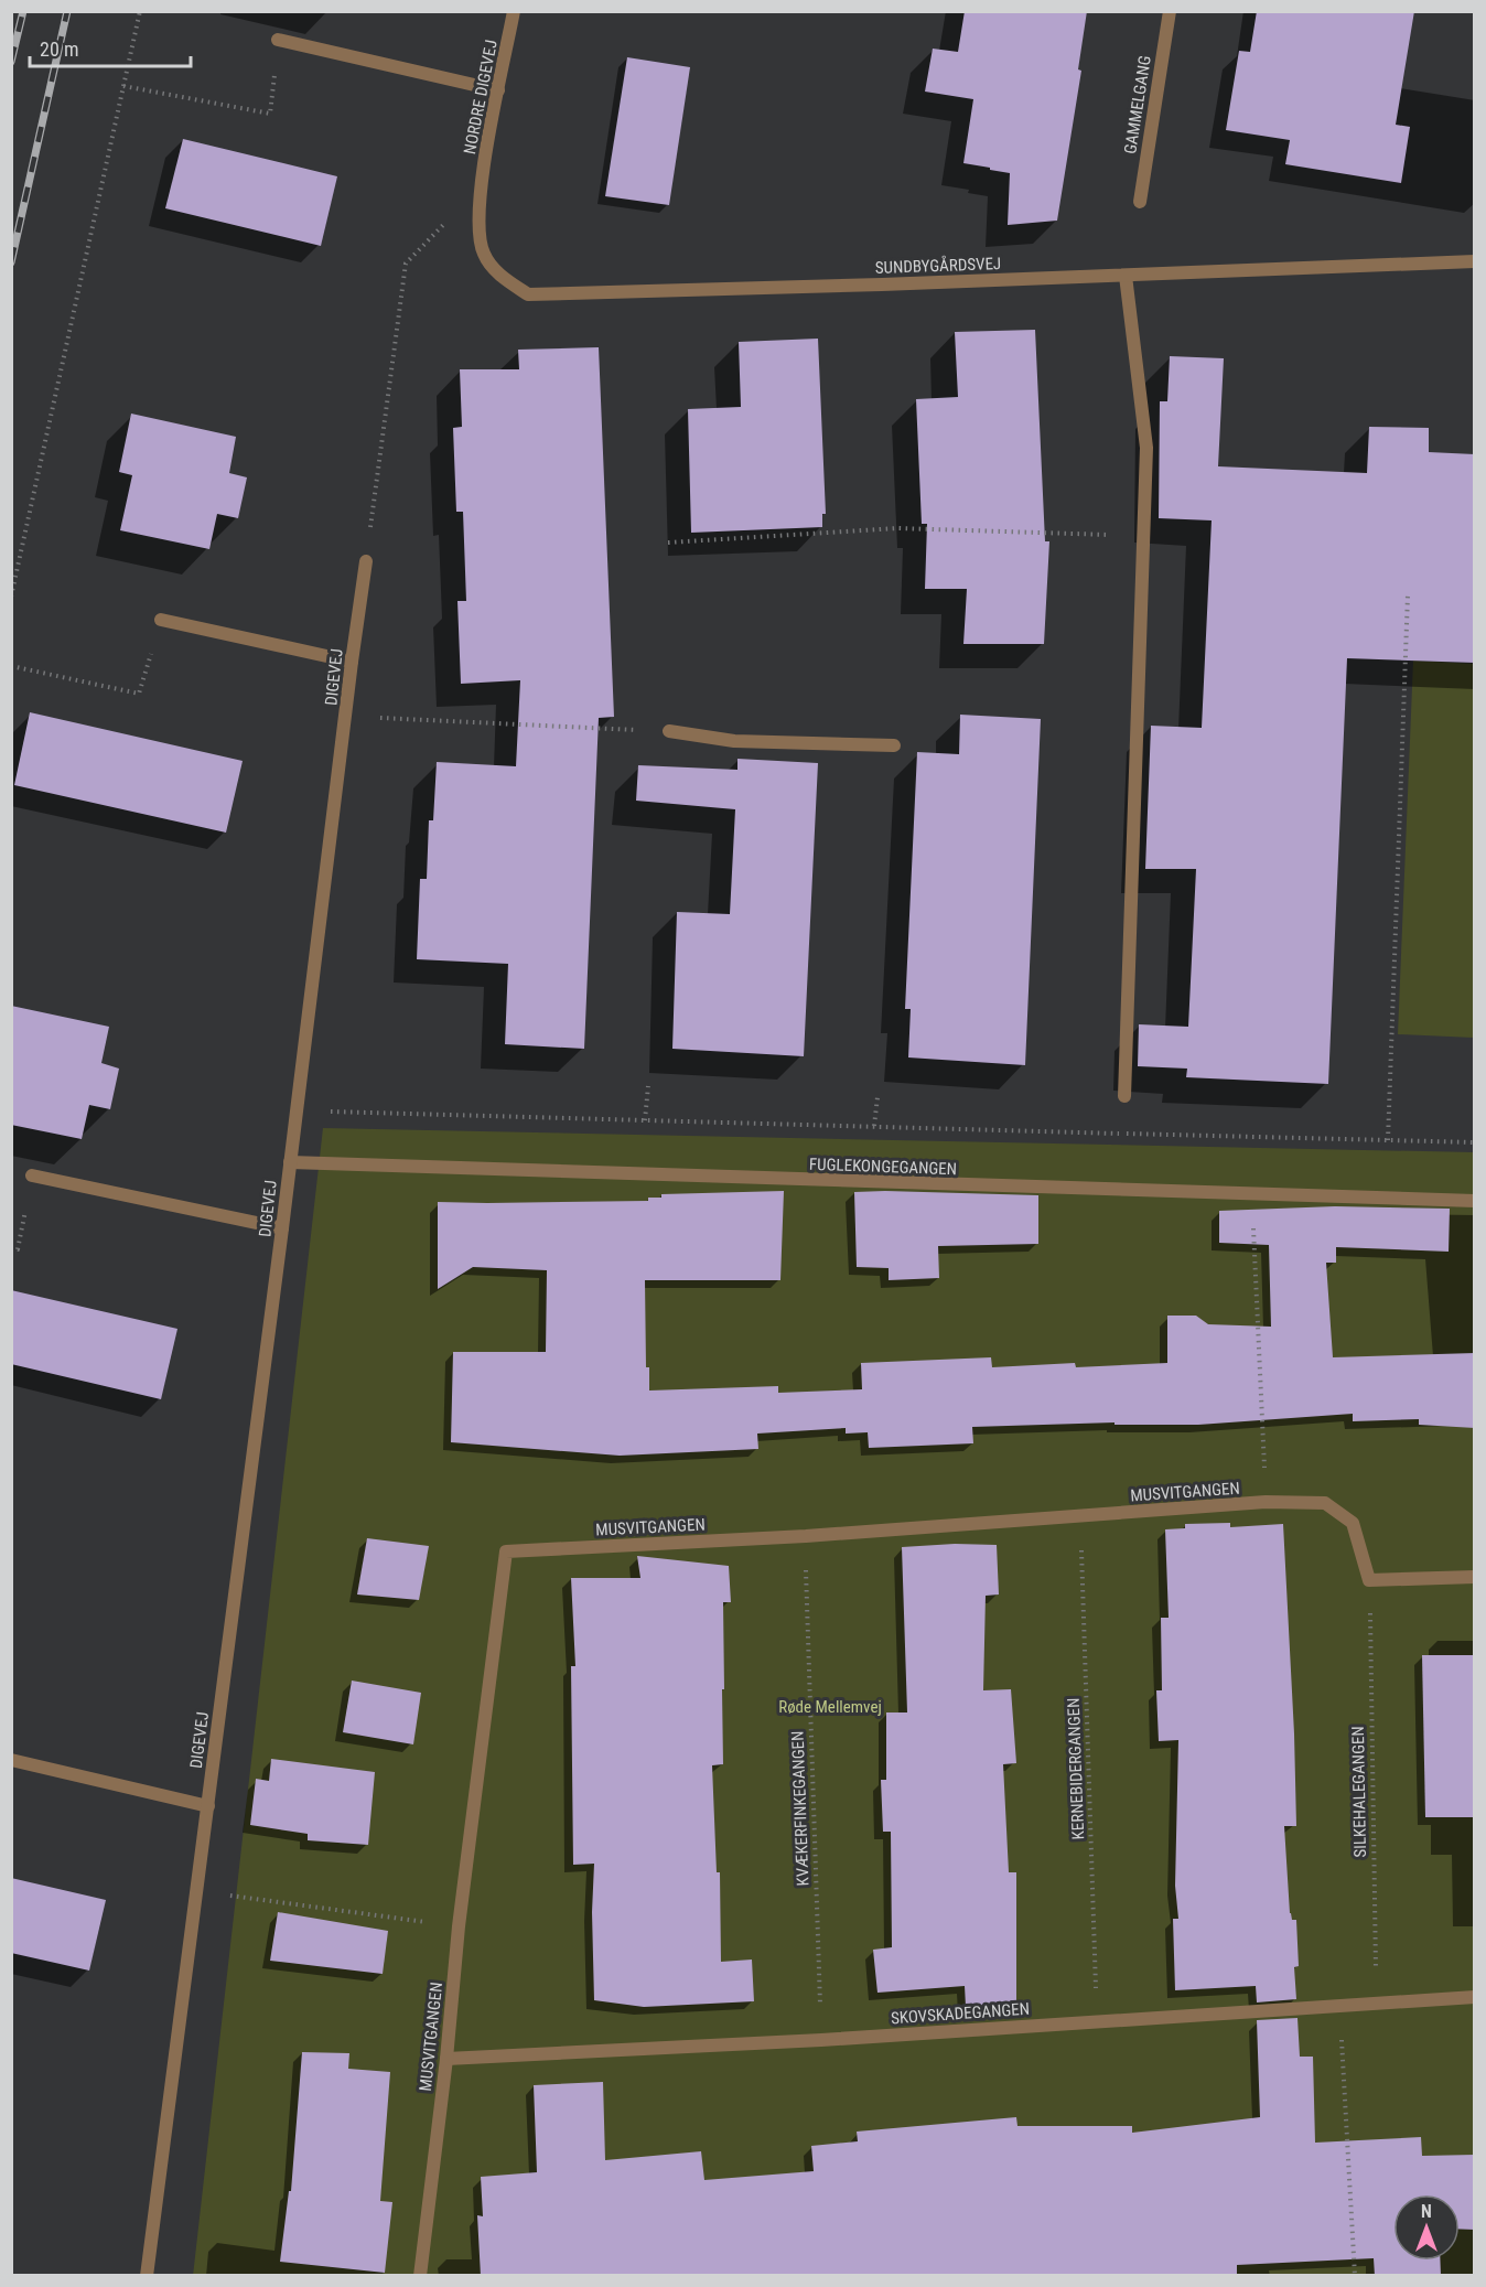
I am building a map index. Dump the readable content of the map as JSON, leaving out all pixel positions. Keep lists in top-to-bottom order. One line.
{"streets":{"street":["NORDRE DIGEVEJ","GAMMELGANG","SUNDBYGÅRDSVEJ","DIGEVEJ","FUGLEKONGEGANGEN","MUSVITGANGEN","SKOVSKADEGANGEN"],"path":["KERNEBIDERGANGEN","SILKEHALEGANGEN","KVÆKERFINKEGANGEN"]},"crossings":[["NORDRE DIGEVEJ","SUNDBYGÅRDSVEJ"],["DIGEVEJ","FUGLEKONGEGANGEN"],["MUSVITGANGEN","KERNEBIDERGANGEN"],["MUSVITGANGEN","SILKEHALEGANGEN"],["MUSVITGANGEN","KVÆKERFINKEGANGEN"],["MUSVITGANGEN","SKOVSKADEGANGEN"],["KERNEBIDERGANGEN","SKOVSKADEGANGEN"],["SILKEHALEGANGEN","SKOVSKADEGANGEN"],["KVÆKERFINKEGANGEN","SKOVSKADEGANGEN"]],"parks":["Røde Mellemvej"],"scale_bar":"20 m","north":"top"}
